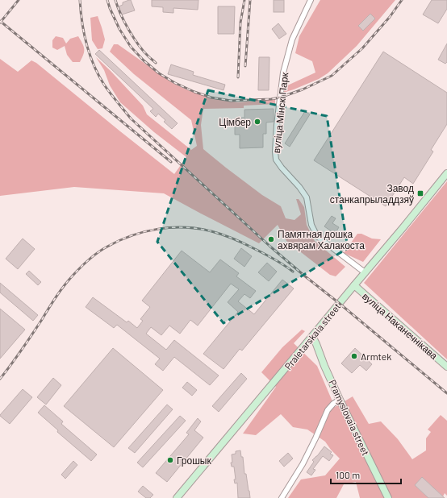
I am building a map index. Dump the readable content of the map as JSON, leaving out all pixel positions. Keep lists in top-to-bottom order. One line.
{"streets":{"main road":["вуліца Наканечнікава","Praletarskaia street","Pramyslovaia street"],"street":["вуліца Мінскі Парк"]},"crossings":[["вуліца Мінскі Парк","Praletarskaia street"],["вуліца Наканечнікава","Praletarskaia street"],["Praletarskaia street","Pramyslovaia street"]],"places":{"other":["Цімбер","Памятная дошка ахвярам Халакоста","Armtek","Грошык"],"transit":["Завод станкапрыладдзяў"]},"scale_bar":"100 m"}
